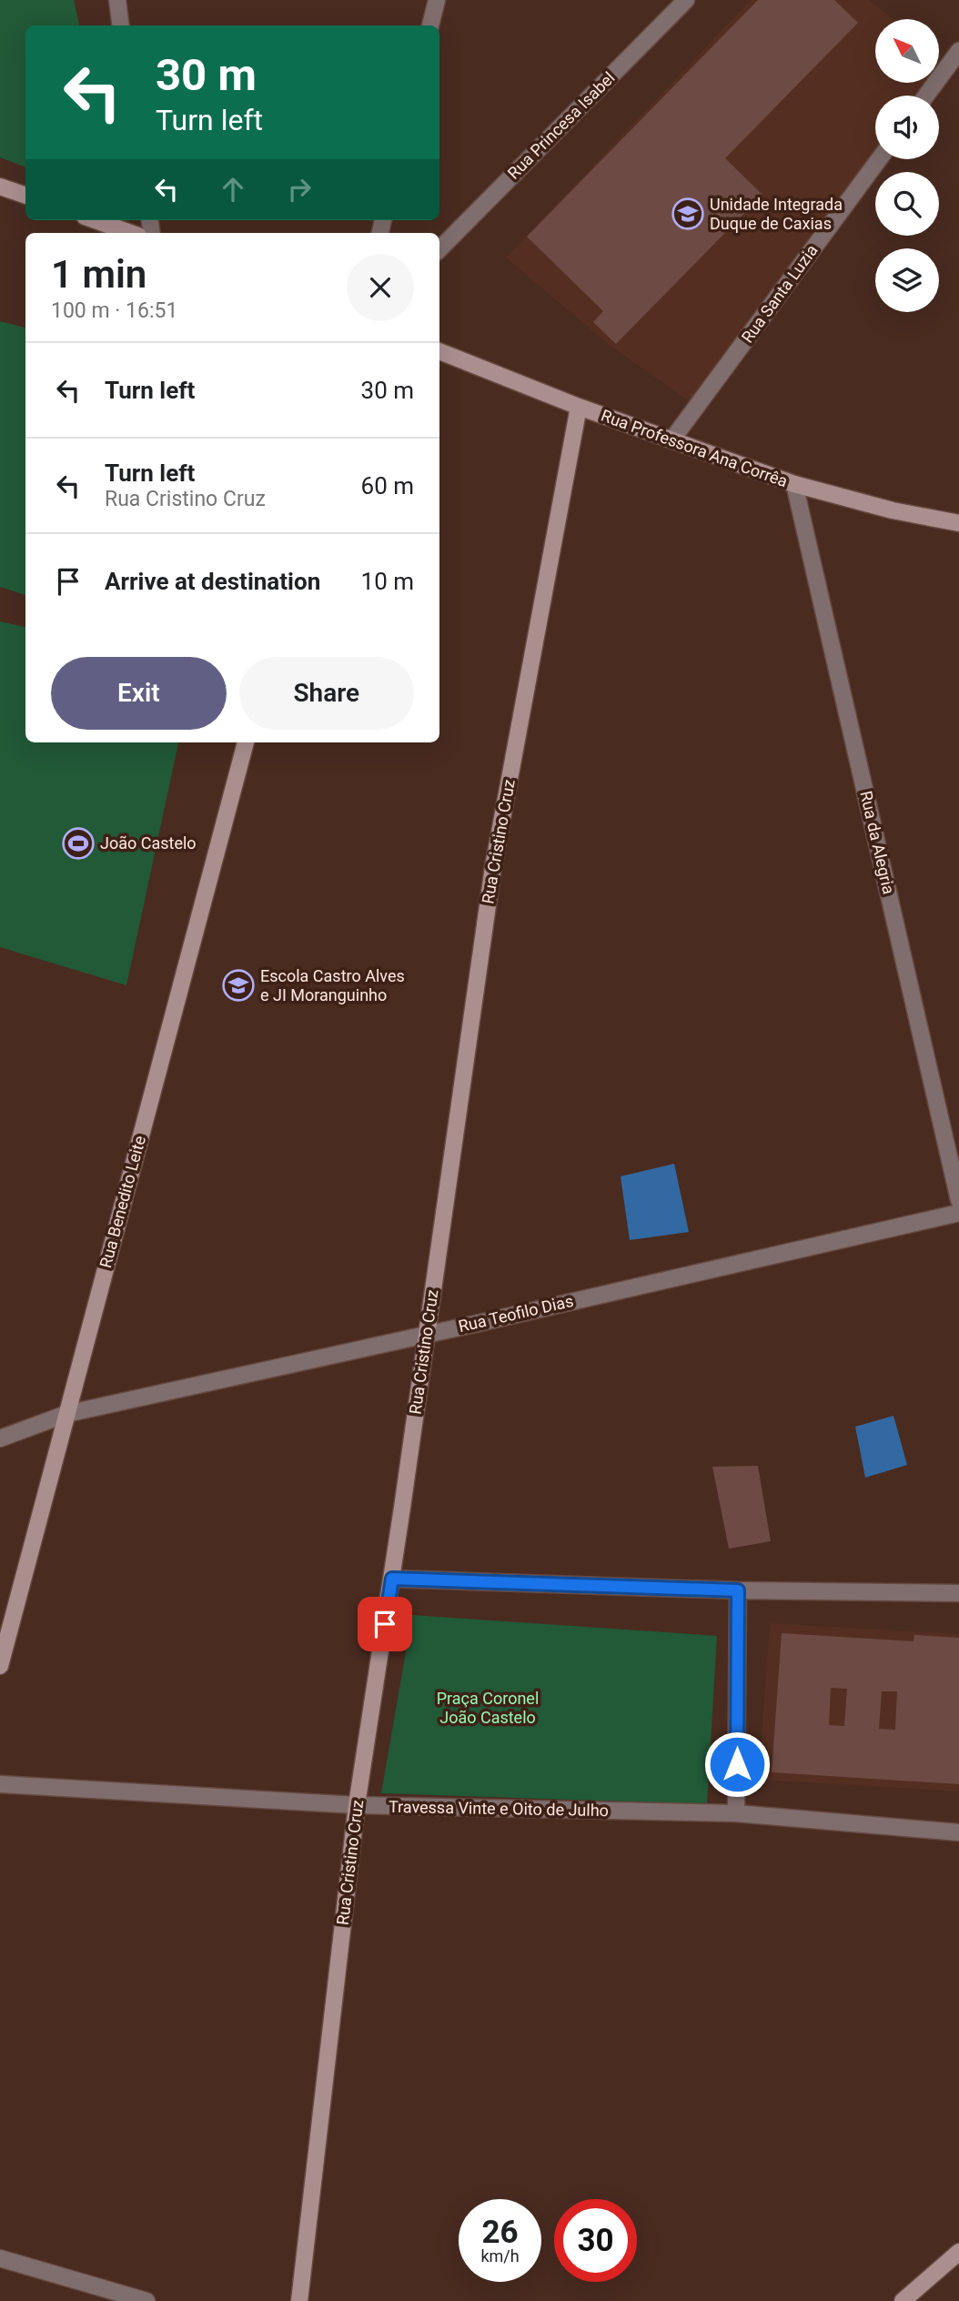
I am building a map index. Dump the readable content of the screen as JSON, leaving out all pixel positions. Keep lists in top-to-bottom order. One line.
{"streets":{"street":["Rua Princesa Isabel","Rua Santa Luzia","Rua Professora Ana Corrêa","Rua Cristino Cruz","Rua da Alegria","Rua Benedito Leite","Rua Teofilo Dias","Travessa Vinte e Oito de Julho"]},"crossings":[["Rua Santa Luzia","Rua Professora Ana Corrêa"],["Rua Professora Ana Corrêa","Rua Cristino Cruz"],["Rua Professora Ana Corrêa","Rua da Alegria"],["Rua Cristino Cruz","Rua Teofilo Dias"],["Rua Cristino Cruz","Travessa Vinte e Oito de Julho"],["Rua Benedito Leite","Rua Teofilo Dias"]],"parks":["Praça Coronel João Castelo"],"places":{"school or university":["Unidade Integrada Duque de Caxias","Escola Castro Alves e JI Moranguinho"],"sports":["João Castelo"]},"north":"top left","page":{"turn":["30 m","Turn left"],"heading":["1 min","100 m · 16:51"],"list":[{"name":"Turn left","value":"30 m"},{"name":"Turn left","note":"Rua Cristino Cruz","value":"60 m"},{"name":"Arrive at destination","value":"10 m"}],"buttons":["Exit","Share"],"speed":"26 km/h","limit":"30"}}
